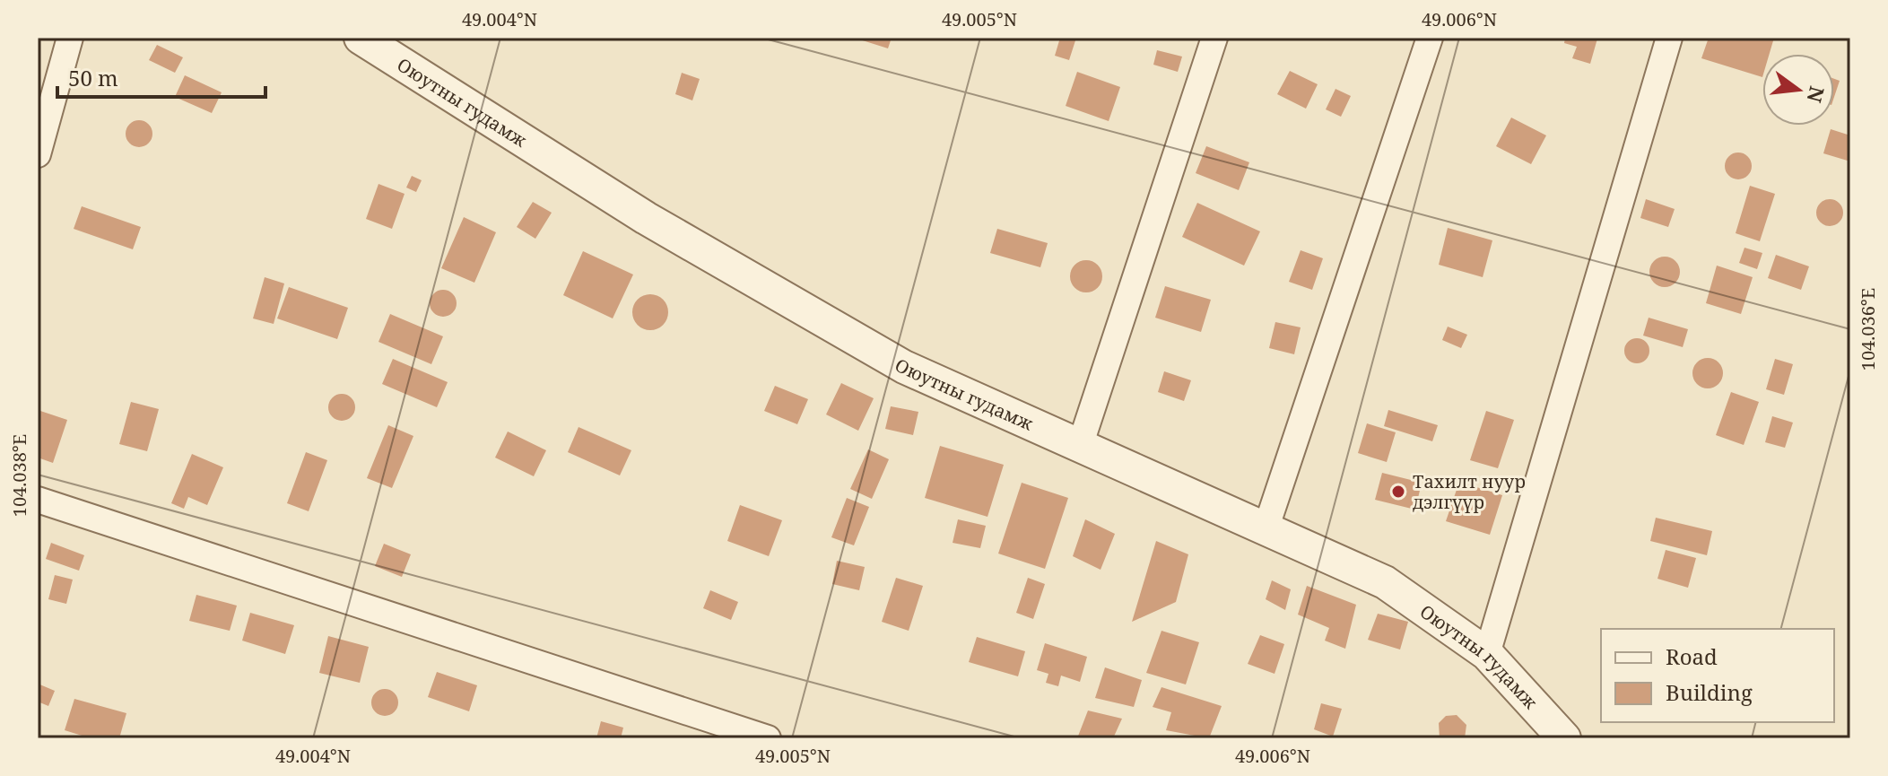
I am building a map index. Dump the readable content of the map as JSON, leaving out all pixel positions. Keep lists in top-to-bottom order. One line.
{"streets":{"street":["Оюутны гудамж"]},"places":["Тахилт нуур дэлгүүр"],"legend":["Road","Building"],"scale_bar":"50 m","north":"right","coordinates":["49.004°N","49.005°N","49.006°N","104.036°E","104.038°E"]}
